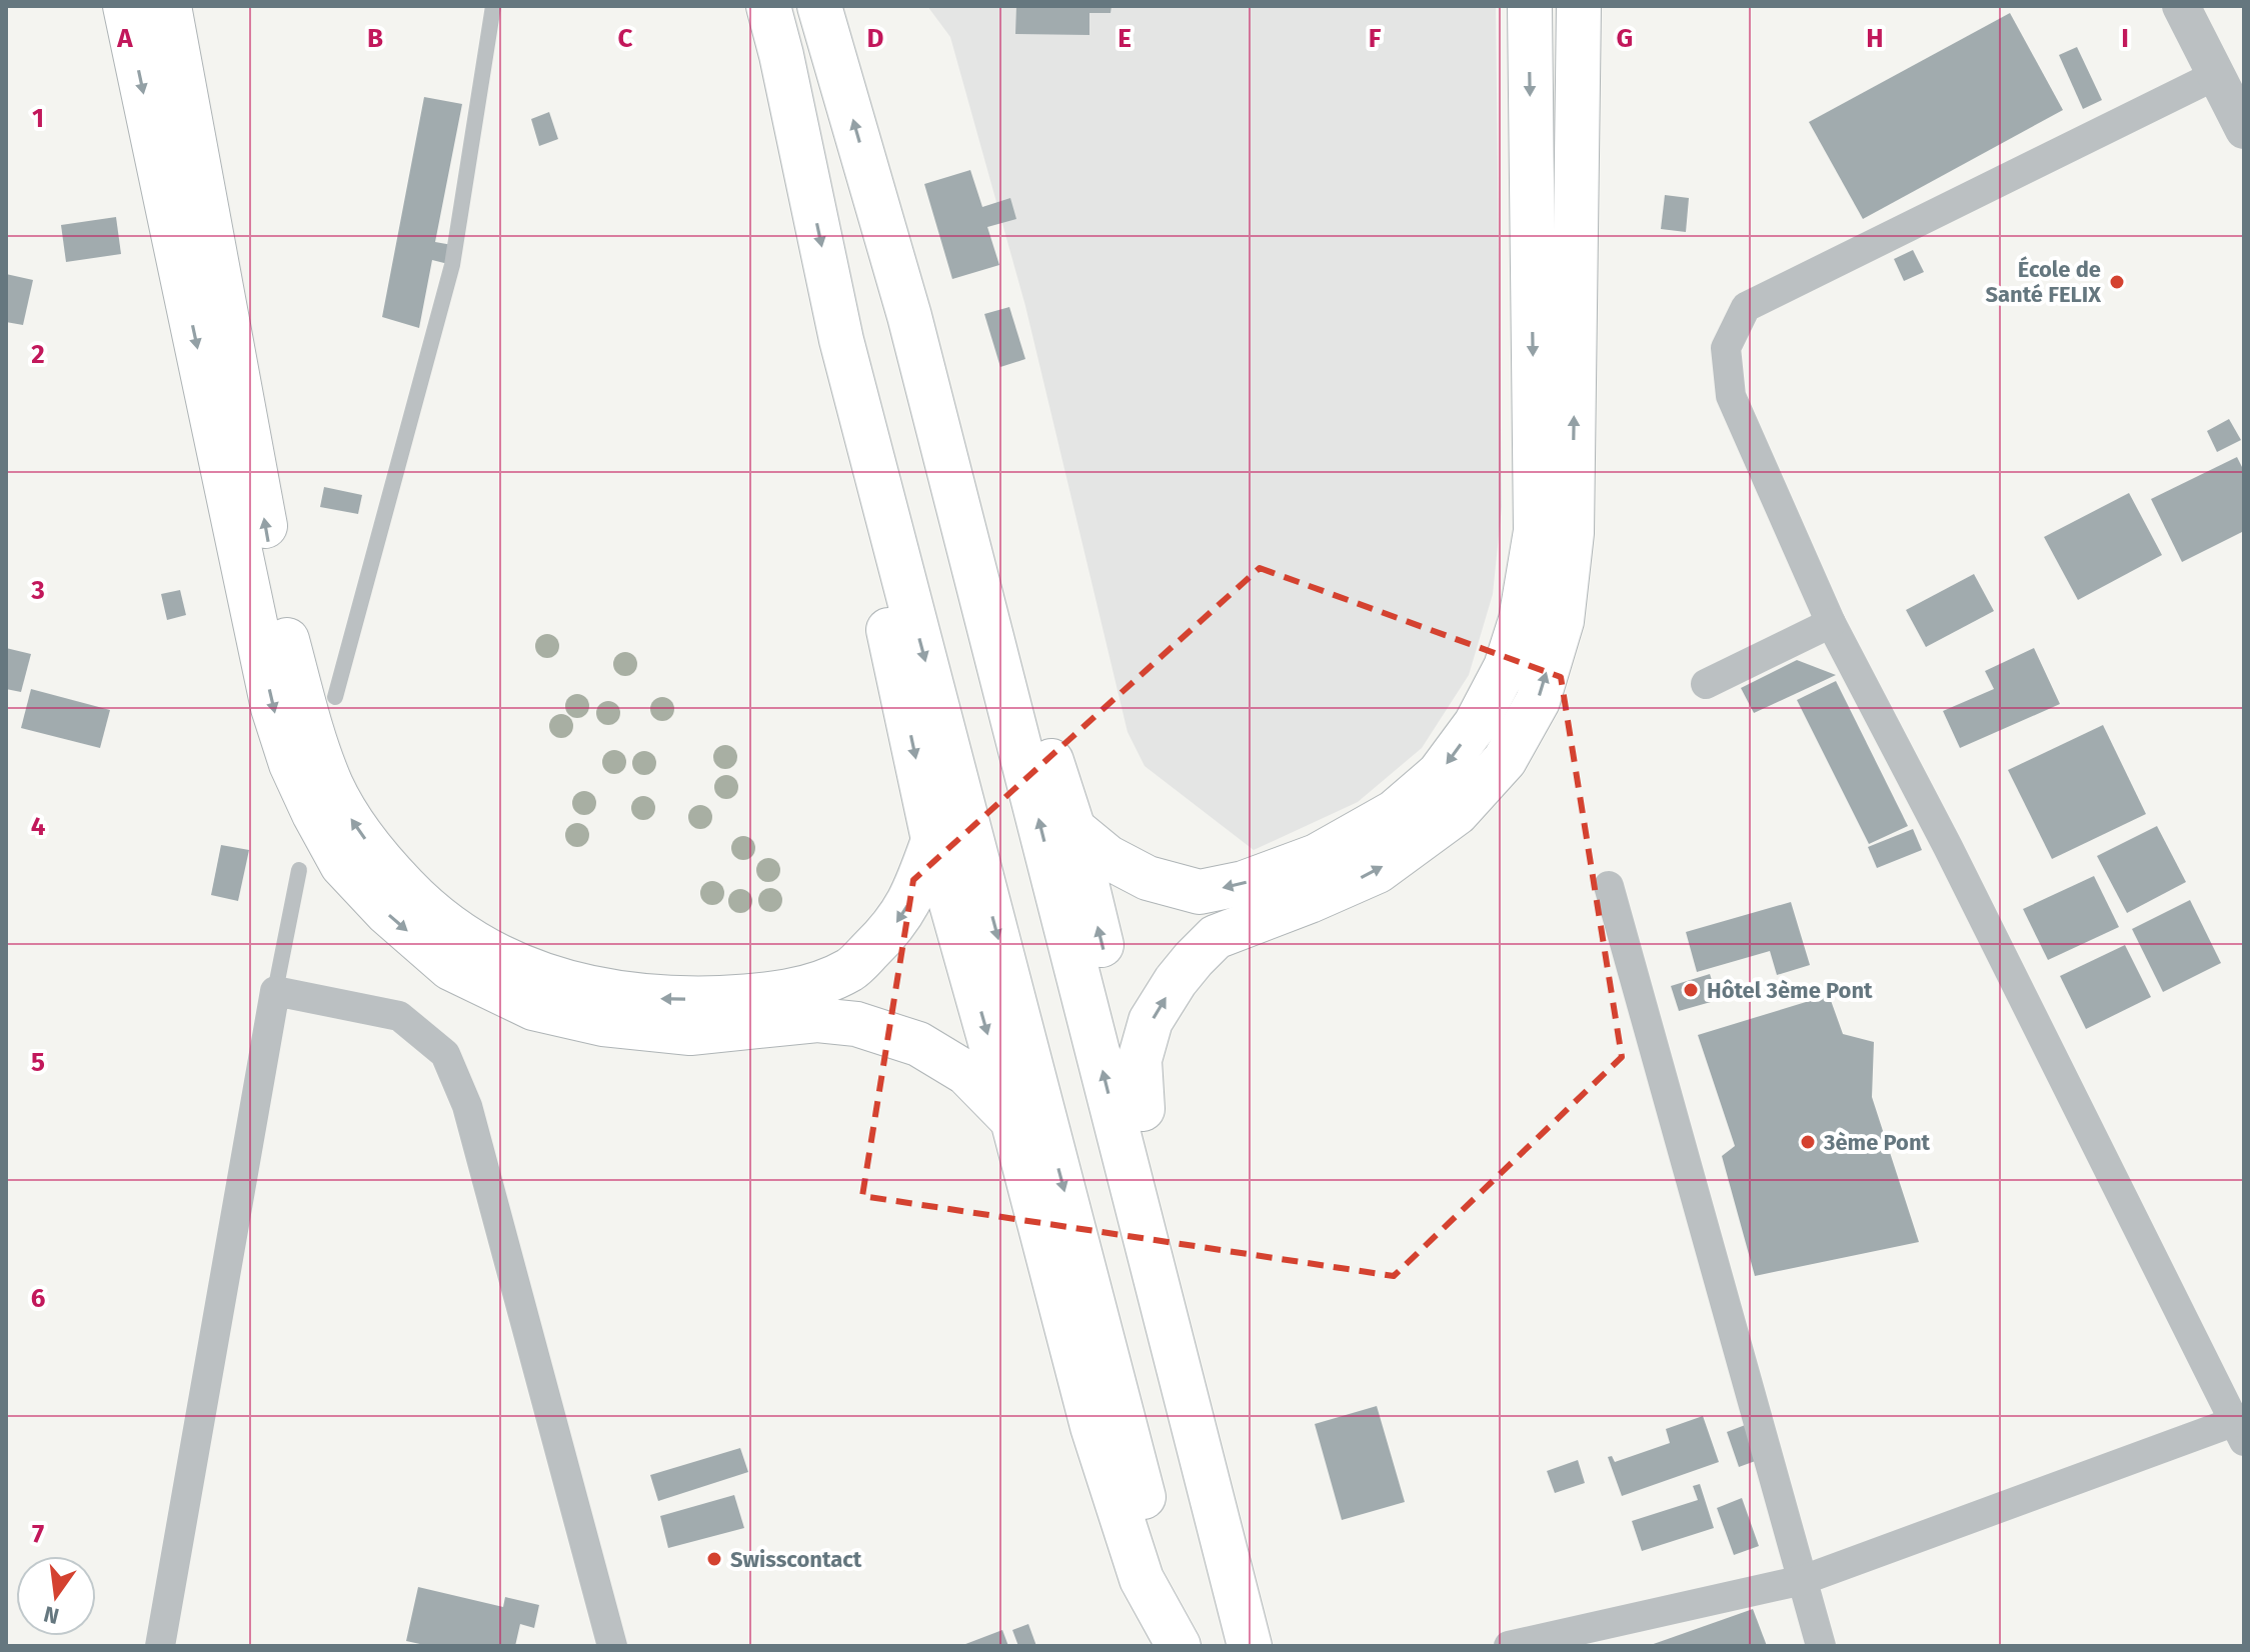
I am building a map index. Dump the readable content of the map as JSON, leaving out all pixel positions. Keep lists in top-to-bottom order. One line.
{"places":["École de Santé FELIX","Hôtel 3ème Pont","3ème Pont","Swisscontact"],"north":"bottom","grid":{"columns":["A","B","C","D","E","F","G","H","I"],"rows":["1","2","3","4","5","6","7"]}}
